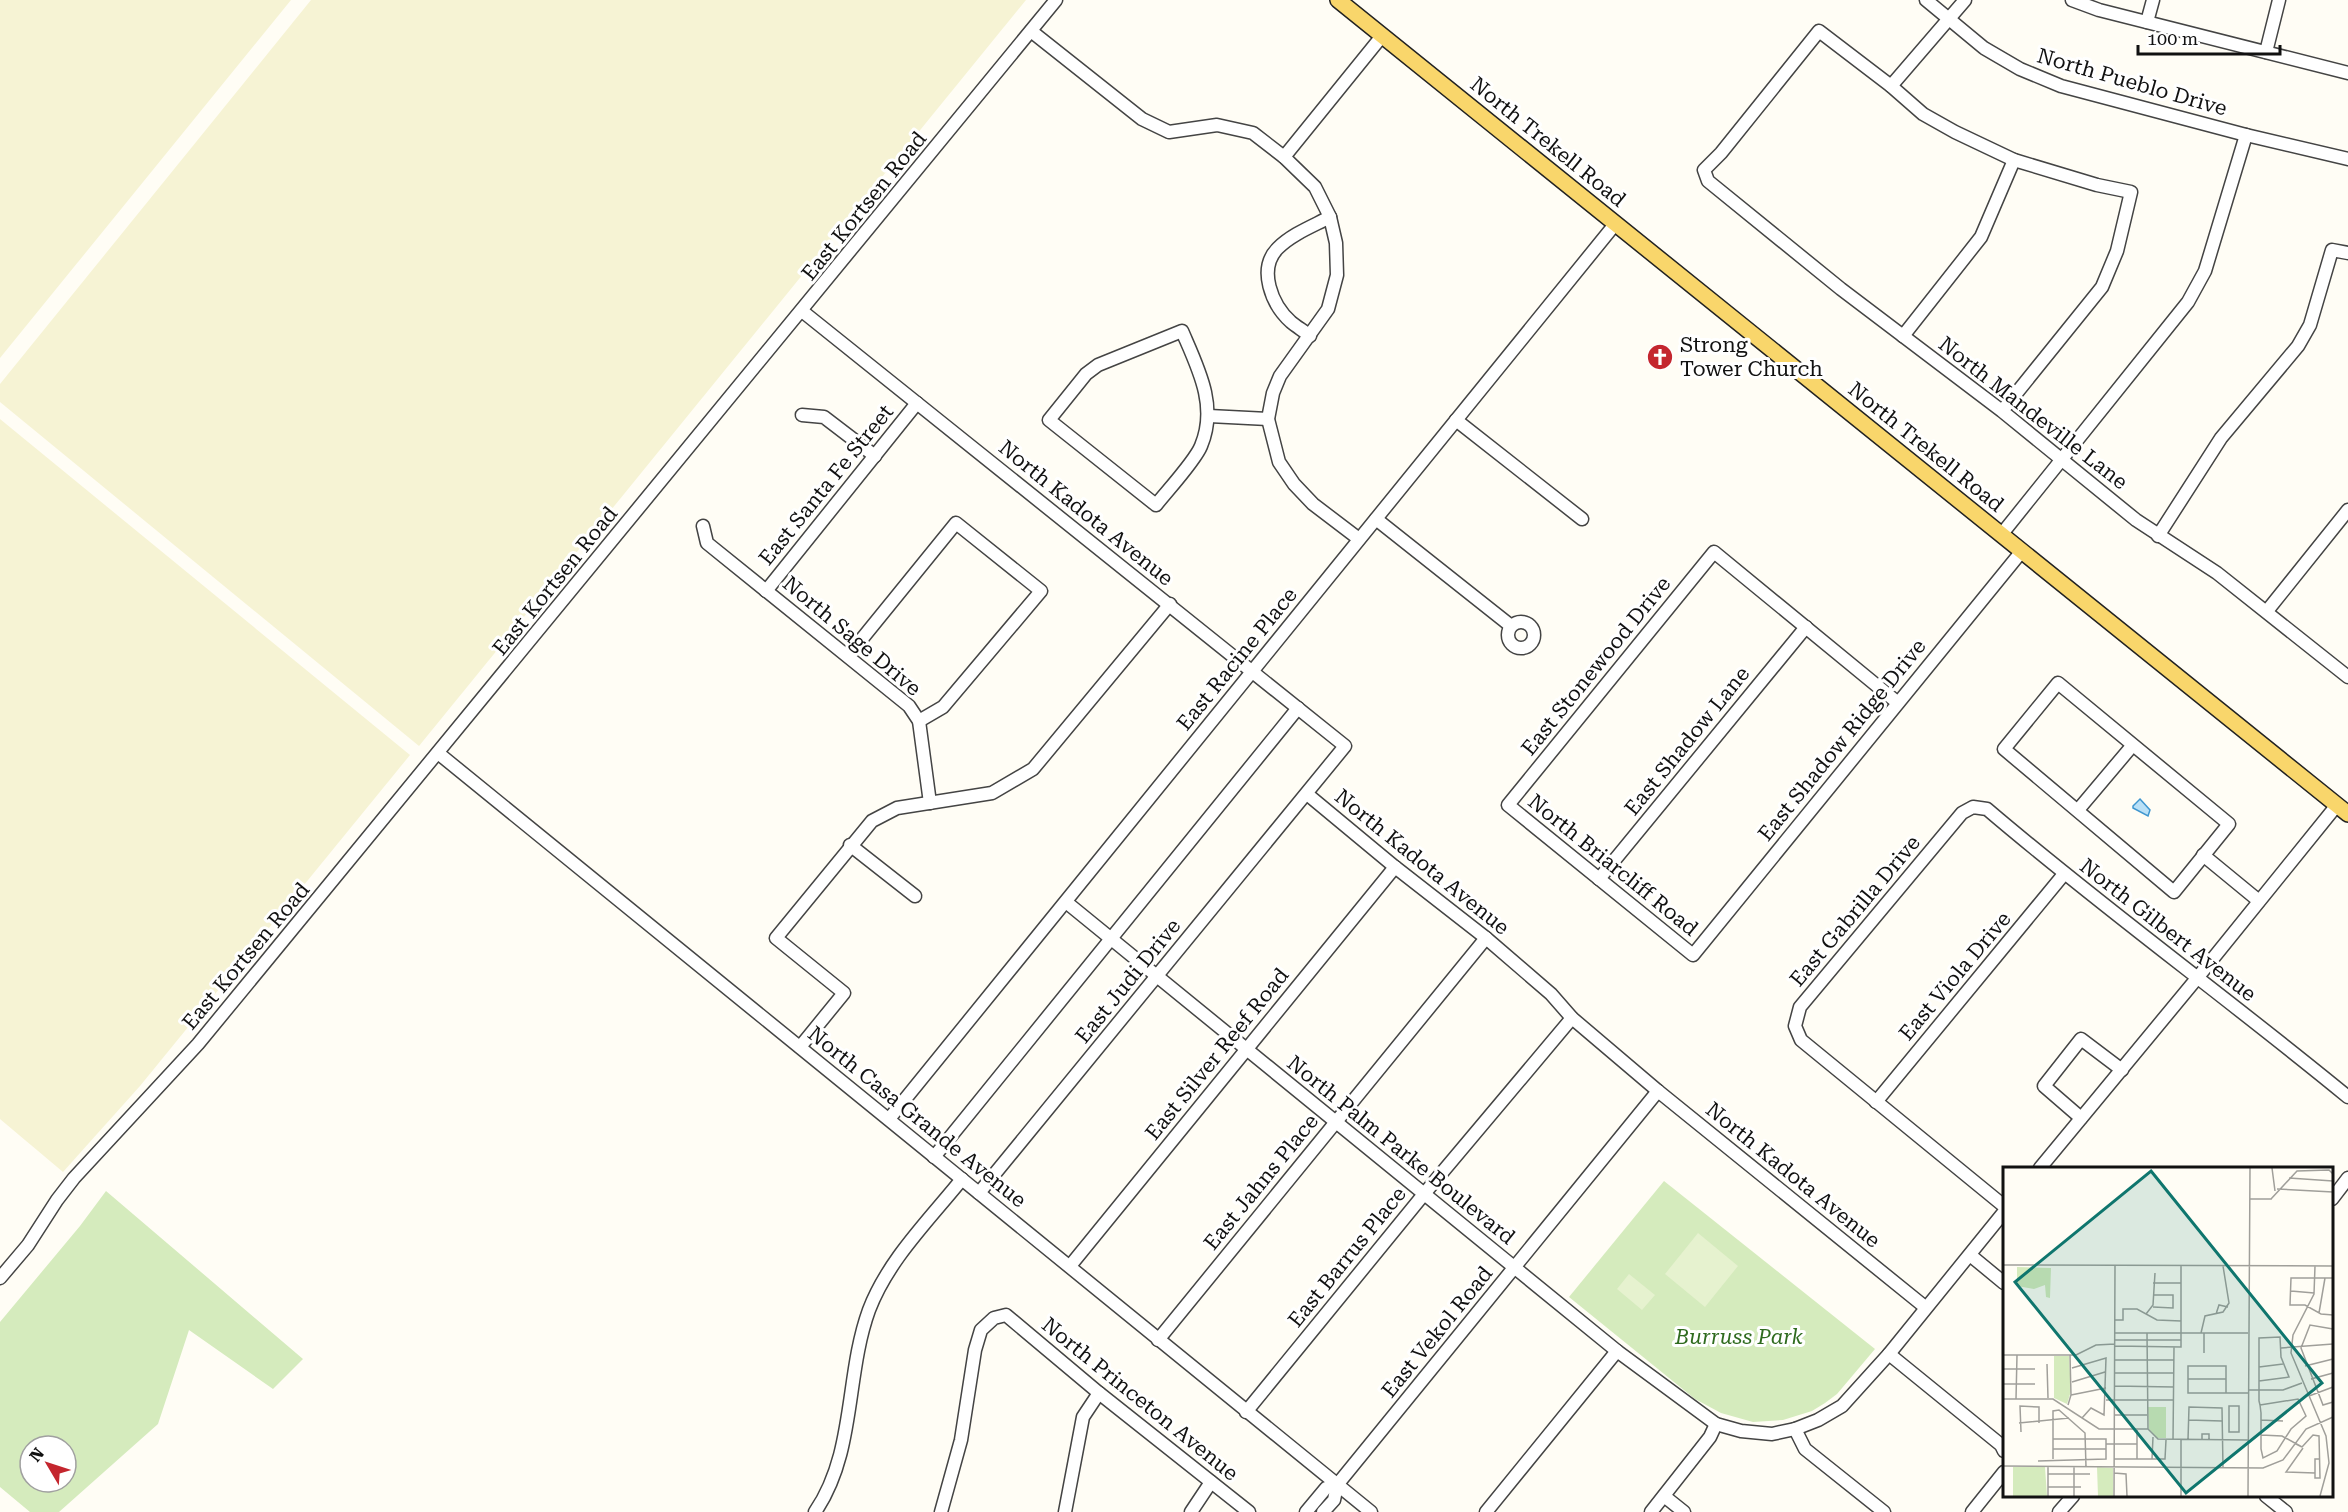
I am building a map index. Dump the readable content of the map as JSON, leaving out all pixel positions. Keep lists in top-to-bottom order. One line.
{"streets":{"main road":["North Trekell Road"],"street":["North Pueblo Drive","East Kortsen Road","North Mandeville Lane","East Santa Fe Street","North Kadota Avenue","North Sage Drive","East Racine Place","East Stonewood Drive","East Shadow Ridge Drive","East Shadow Lane","North Briarcliff Road","East Gabrilla Drive","North Gilbert Avenue","East Viola Drive","East Judi Drive","East Silver Reef Road","North Casa Grande Avenue","North Palm Parke Boulevard","East Jahns Place","East Barrus Place","East Vekol Road","North Princeton Avenue"]},"crossings":[["North Trekell Road","East Racine Place"],["North Trekell Road","East Shadow Ridge Drive"],["East Kortsen Road","North Kadota Avenue"],["East Kortsen Road","North Casa Grande Avenue"],["East Santa Fe Street","North Kadota Avenue"],["East Santa Fe Street","North Sage Drive"],["North Kadota Avenue","East Racine Place"],["North Kadota Avenue","East Judi Drive"],["North Kadota Avenue","East Silver Reef Road"],["North Kadota Avenue","East Jahns Place"],["North Kadota Avenue","East Barrus Place"],["North Kadota Avenue","East Vekol Road"],["East Racine Place","North Casa Grande Avenue"],["East Racine Place","North Palm Parke Boulevard"],["East Stonewood Drive","East Shadow Lane"],["East Stonewood Drive","North Briarcliff Road"],["East Shadow Ridge Drive","North Briarcliff Road"],["East Shadow Lane","North Briarcliff Road"],["East Gabrilla Drive","North Gilbert Avenue"],["East Gabrilla Drive","East Viola Drive"],["North Gilbert Avenue","East Viola Drive"],["East Judi Drive","North Casa Grande Avenue"],["East Judi Drive","North Palm Parke Boulevard"],["East Silver Reef Road","North Casa Grande Avenue"],["East Silver Reef Road","North Palm Parke Boulevard"],["North Casa Grande Avenue","East Jahns Place"],["North Casa Grande Avenue","East Barrus Place"],["North Casa Grande Avenue","East Vekol Road"],["North Palm Parke Boulevard","East Jahns Place"],["North Palm Parke Boulevard","East Barrus Place"],["North Palm Parke Boulevard","East Vekol Road"]],"parks":["Burruss Park"],"places":{"church":["Strong Tower Church"]},"scale_bar":"100 m","north":"top left"}
